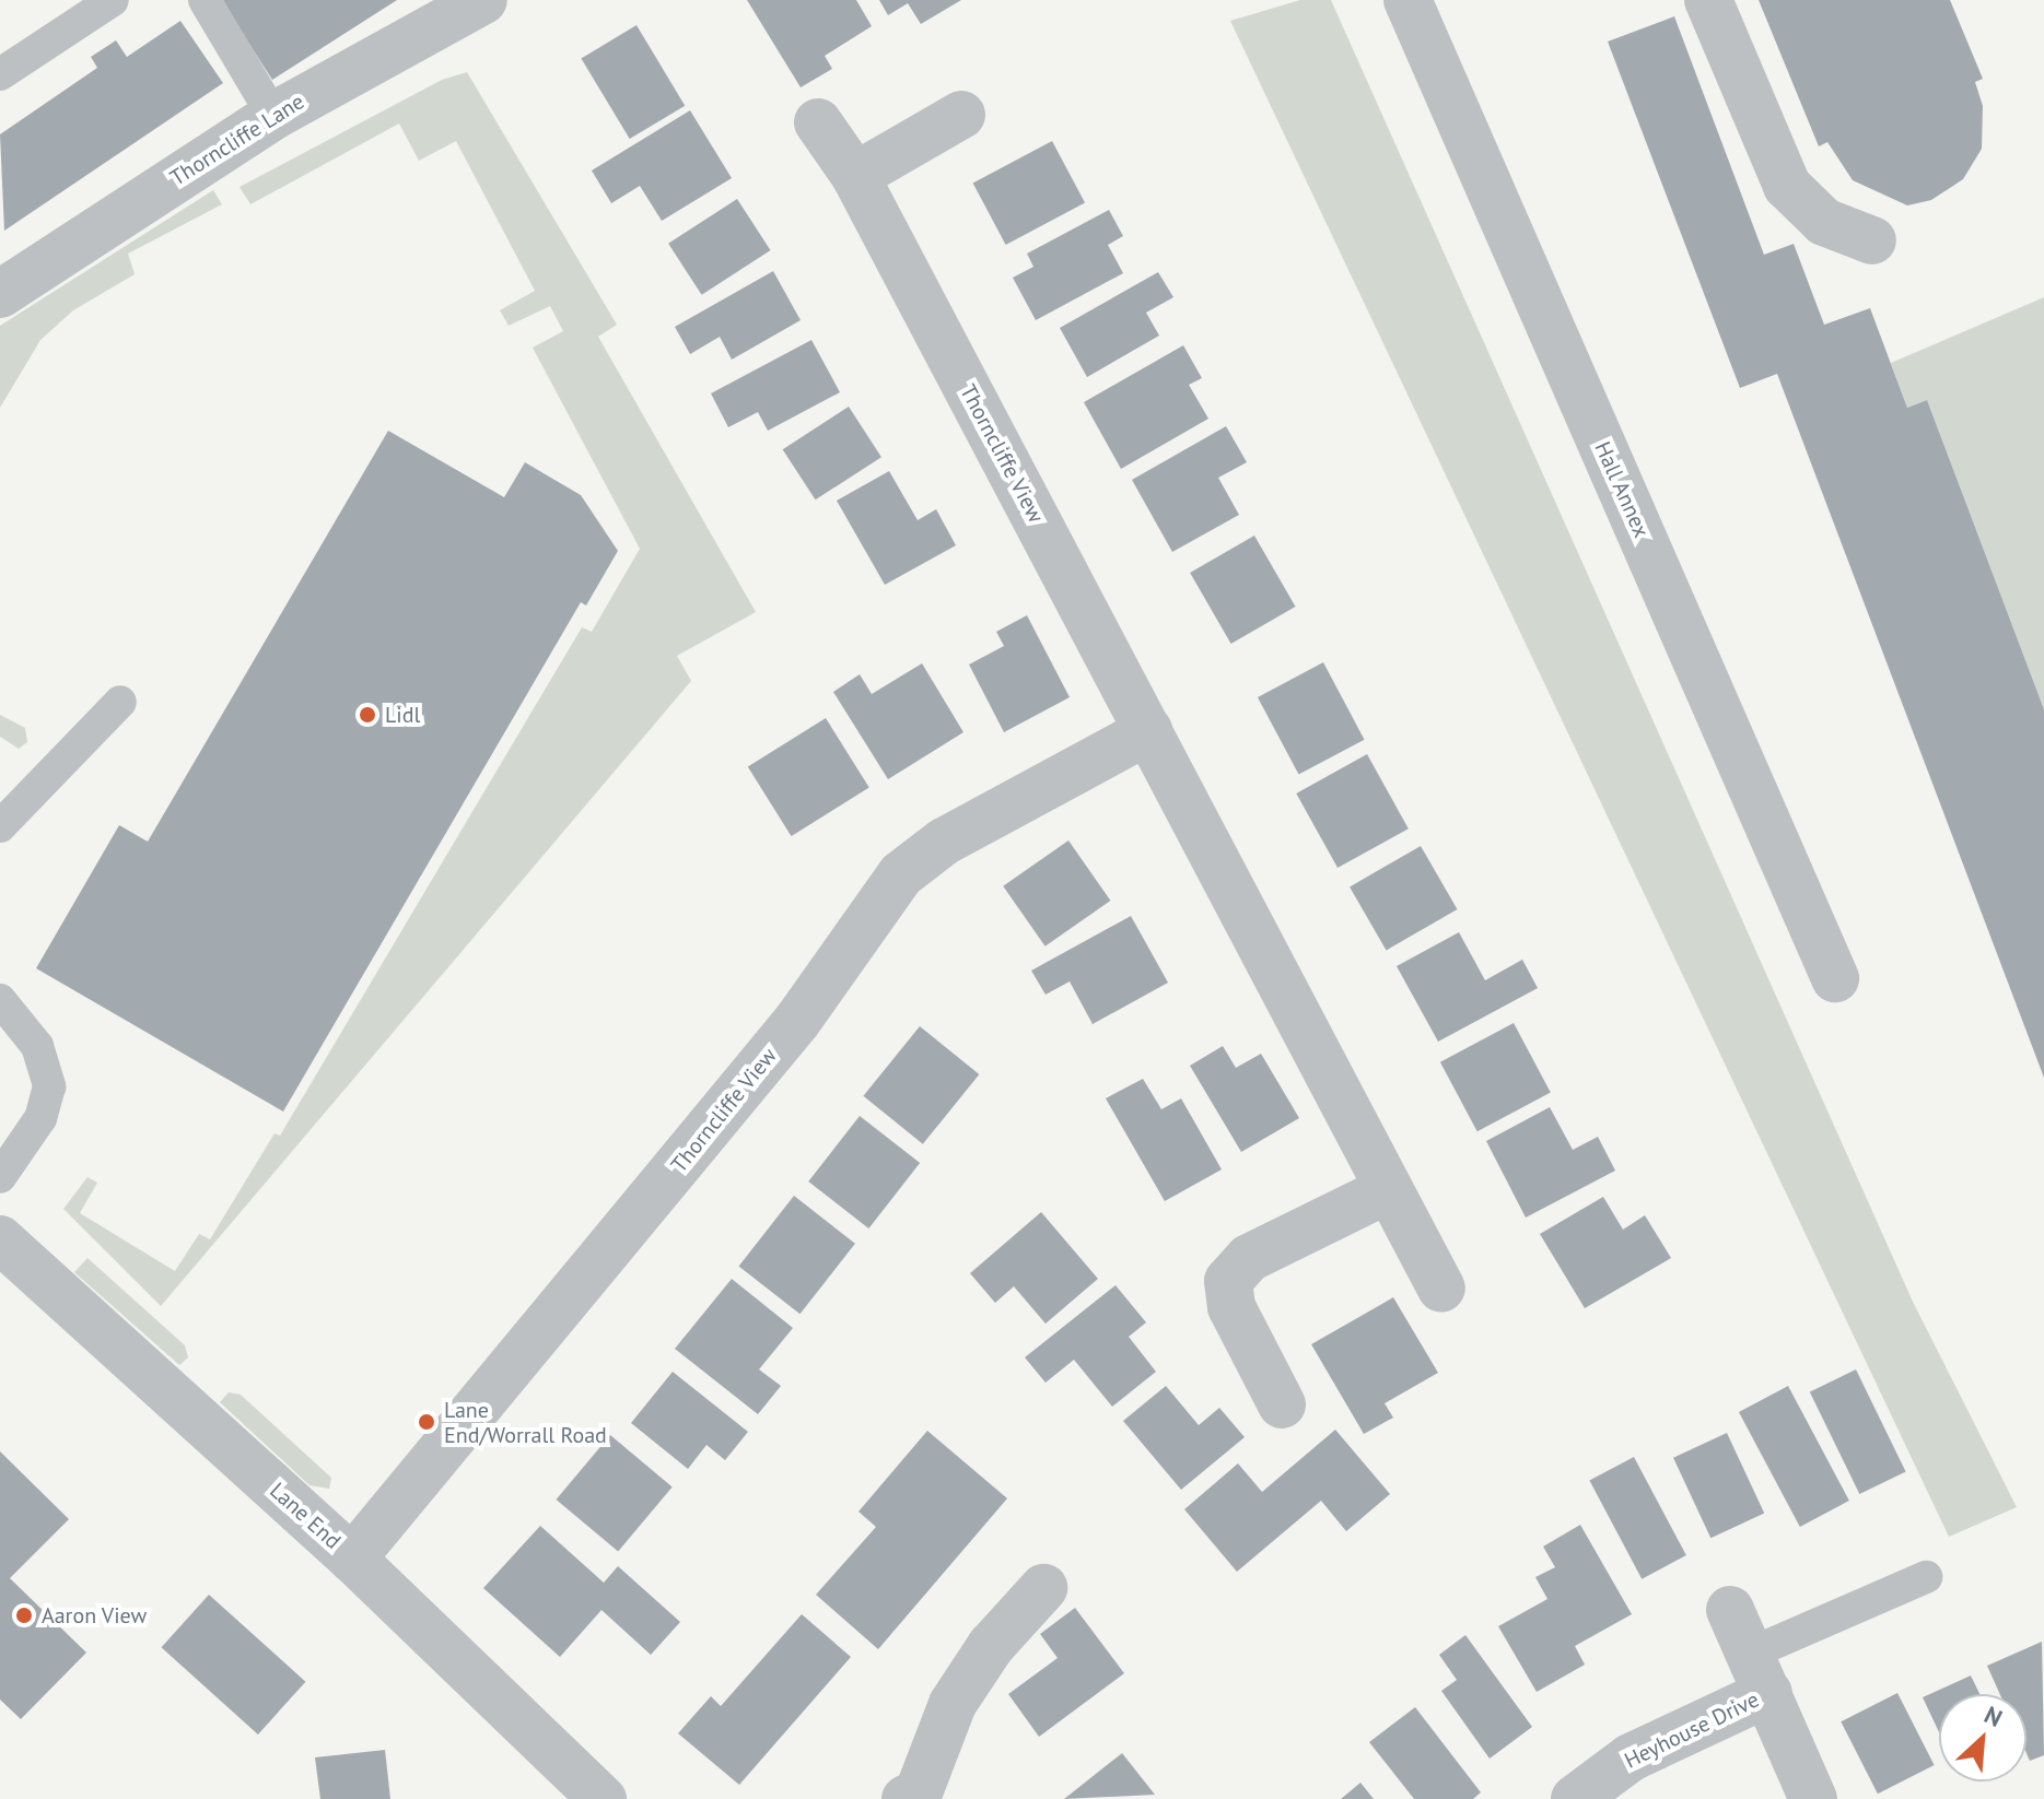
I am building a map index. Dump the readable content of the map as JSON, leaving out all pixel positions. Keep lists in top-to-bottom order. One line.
{"streets":{"street":["Thorncliffe Lane","Thorncliffe View","Hall Annex","Lane End","Heyhouse Drive"]},"crossings":[["Thorncliffe View","Lane End"]],"places":["Lidl","Lane End/Worrall Road","Aaron View"],"north":"top right"}
